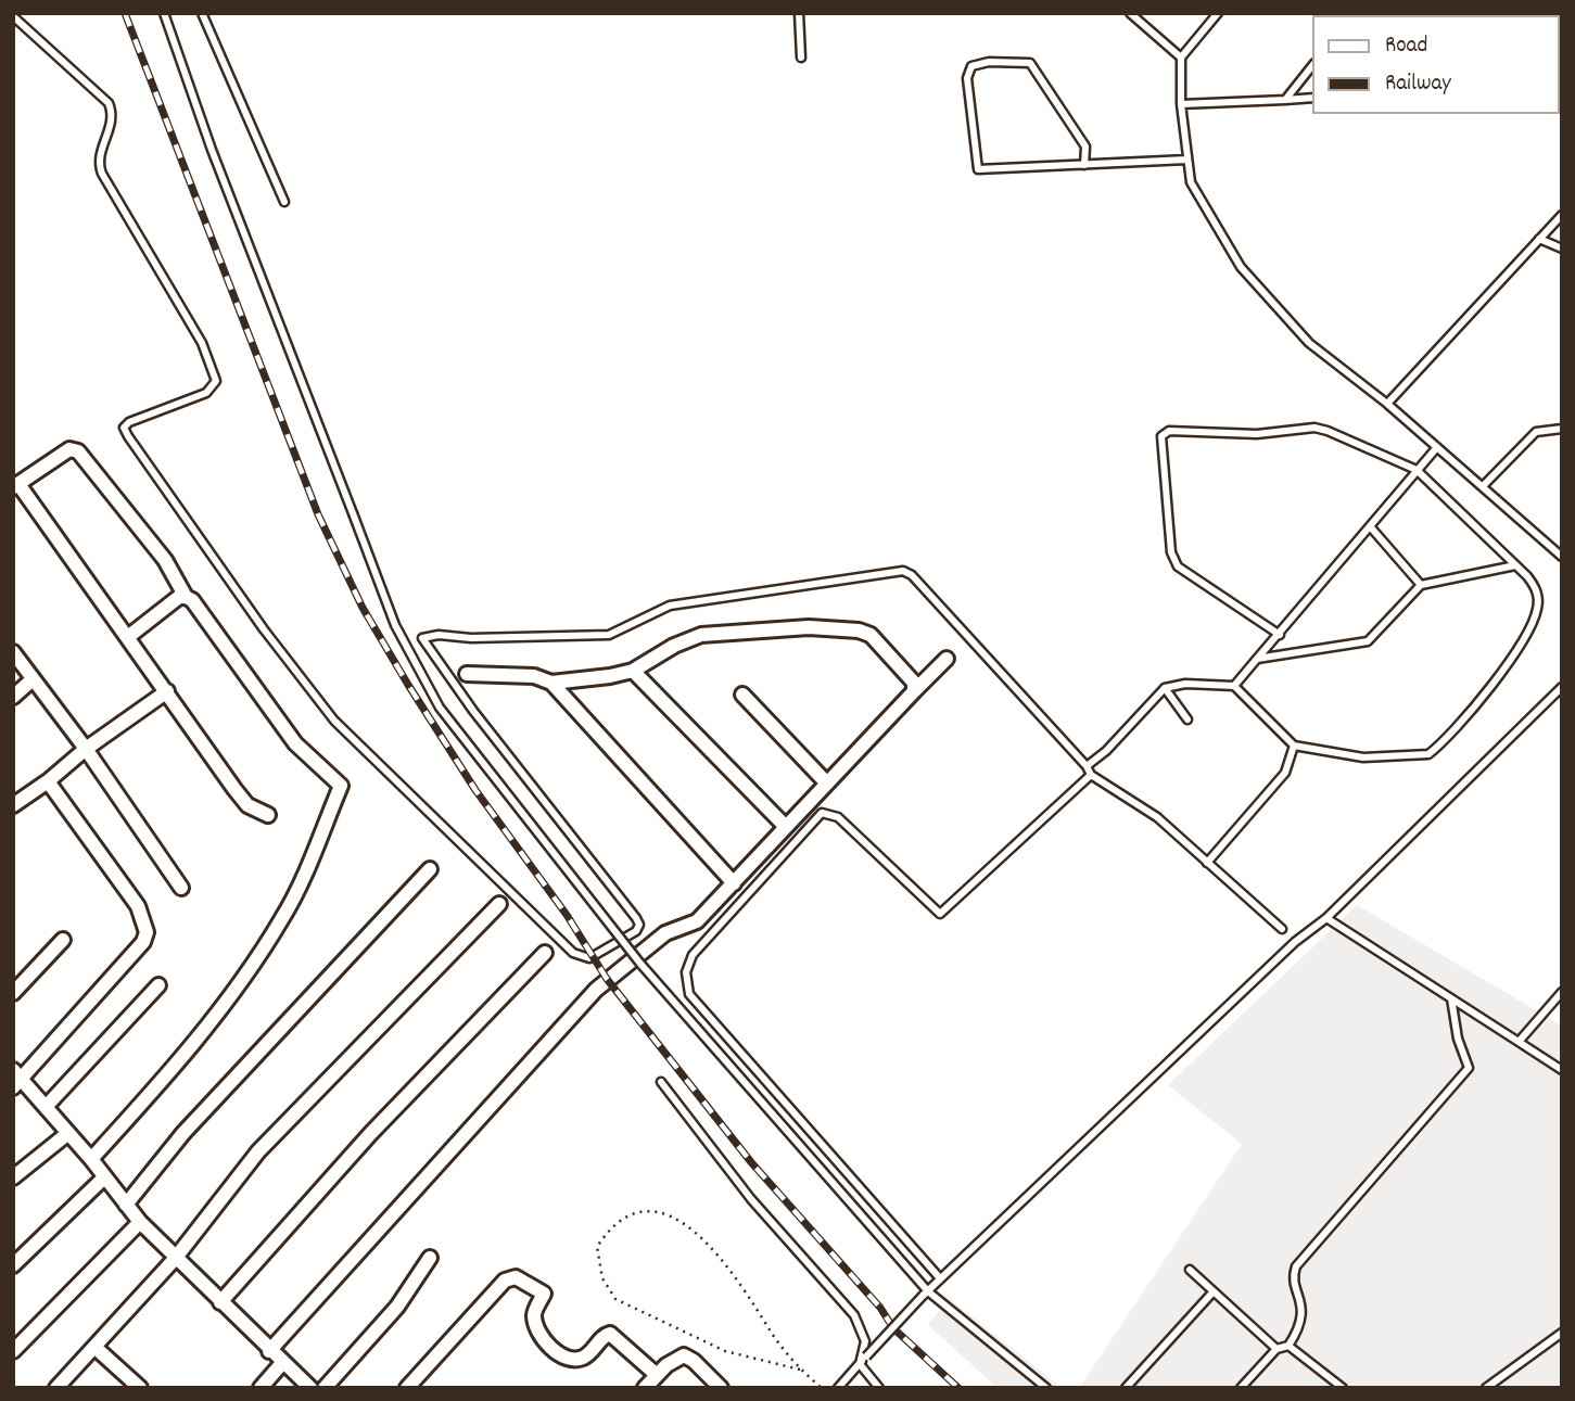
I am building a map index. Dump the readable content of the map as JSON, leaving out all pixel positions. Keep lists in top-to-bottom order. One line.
{"legend":["Road","Railway"]}
